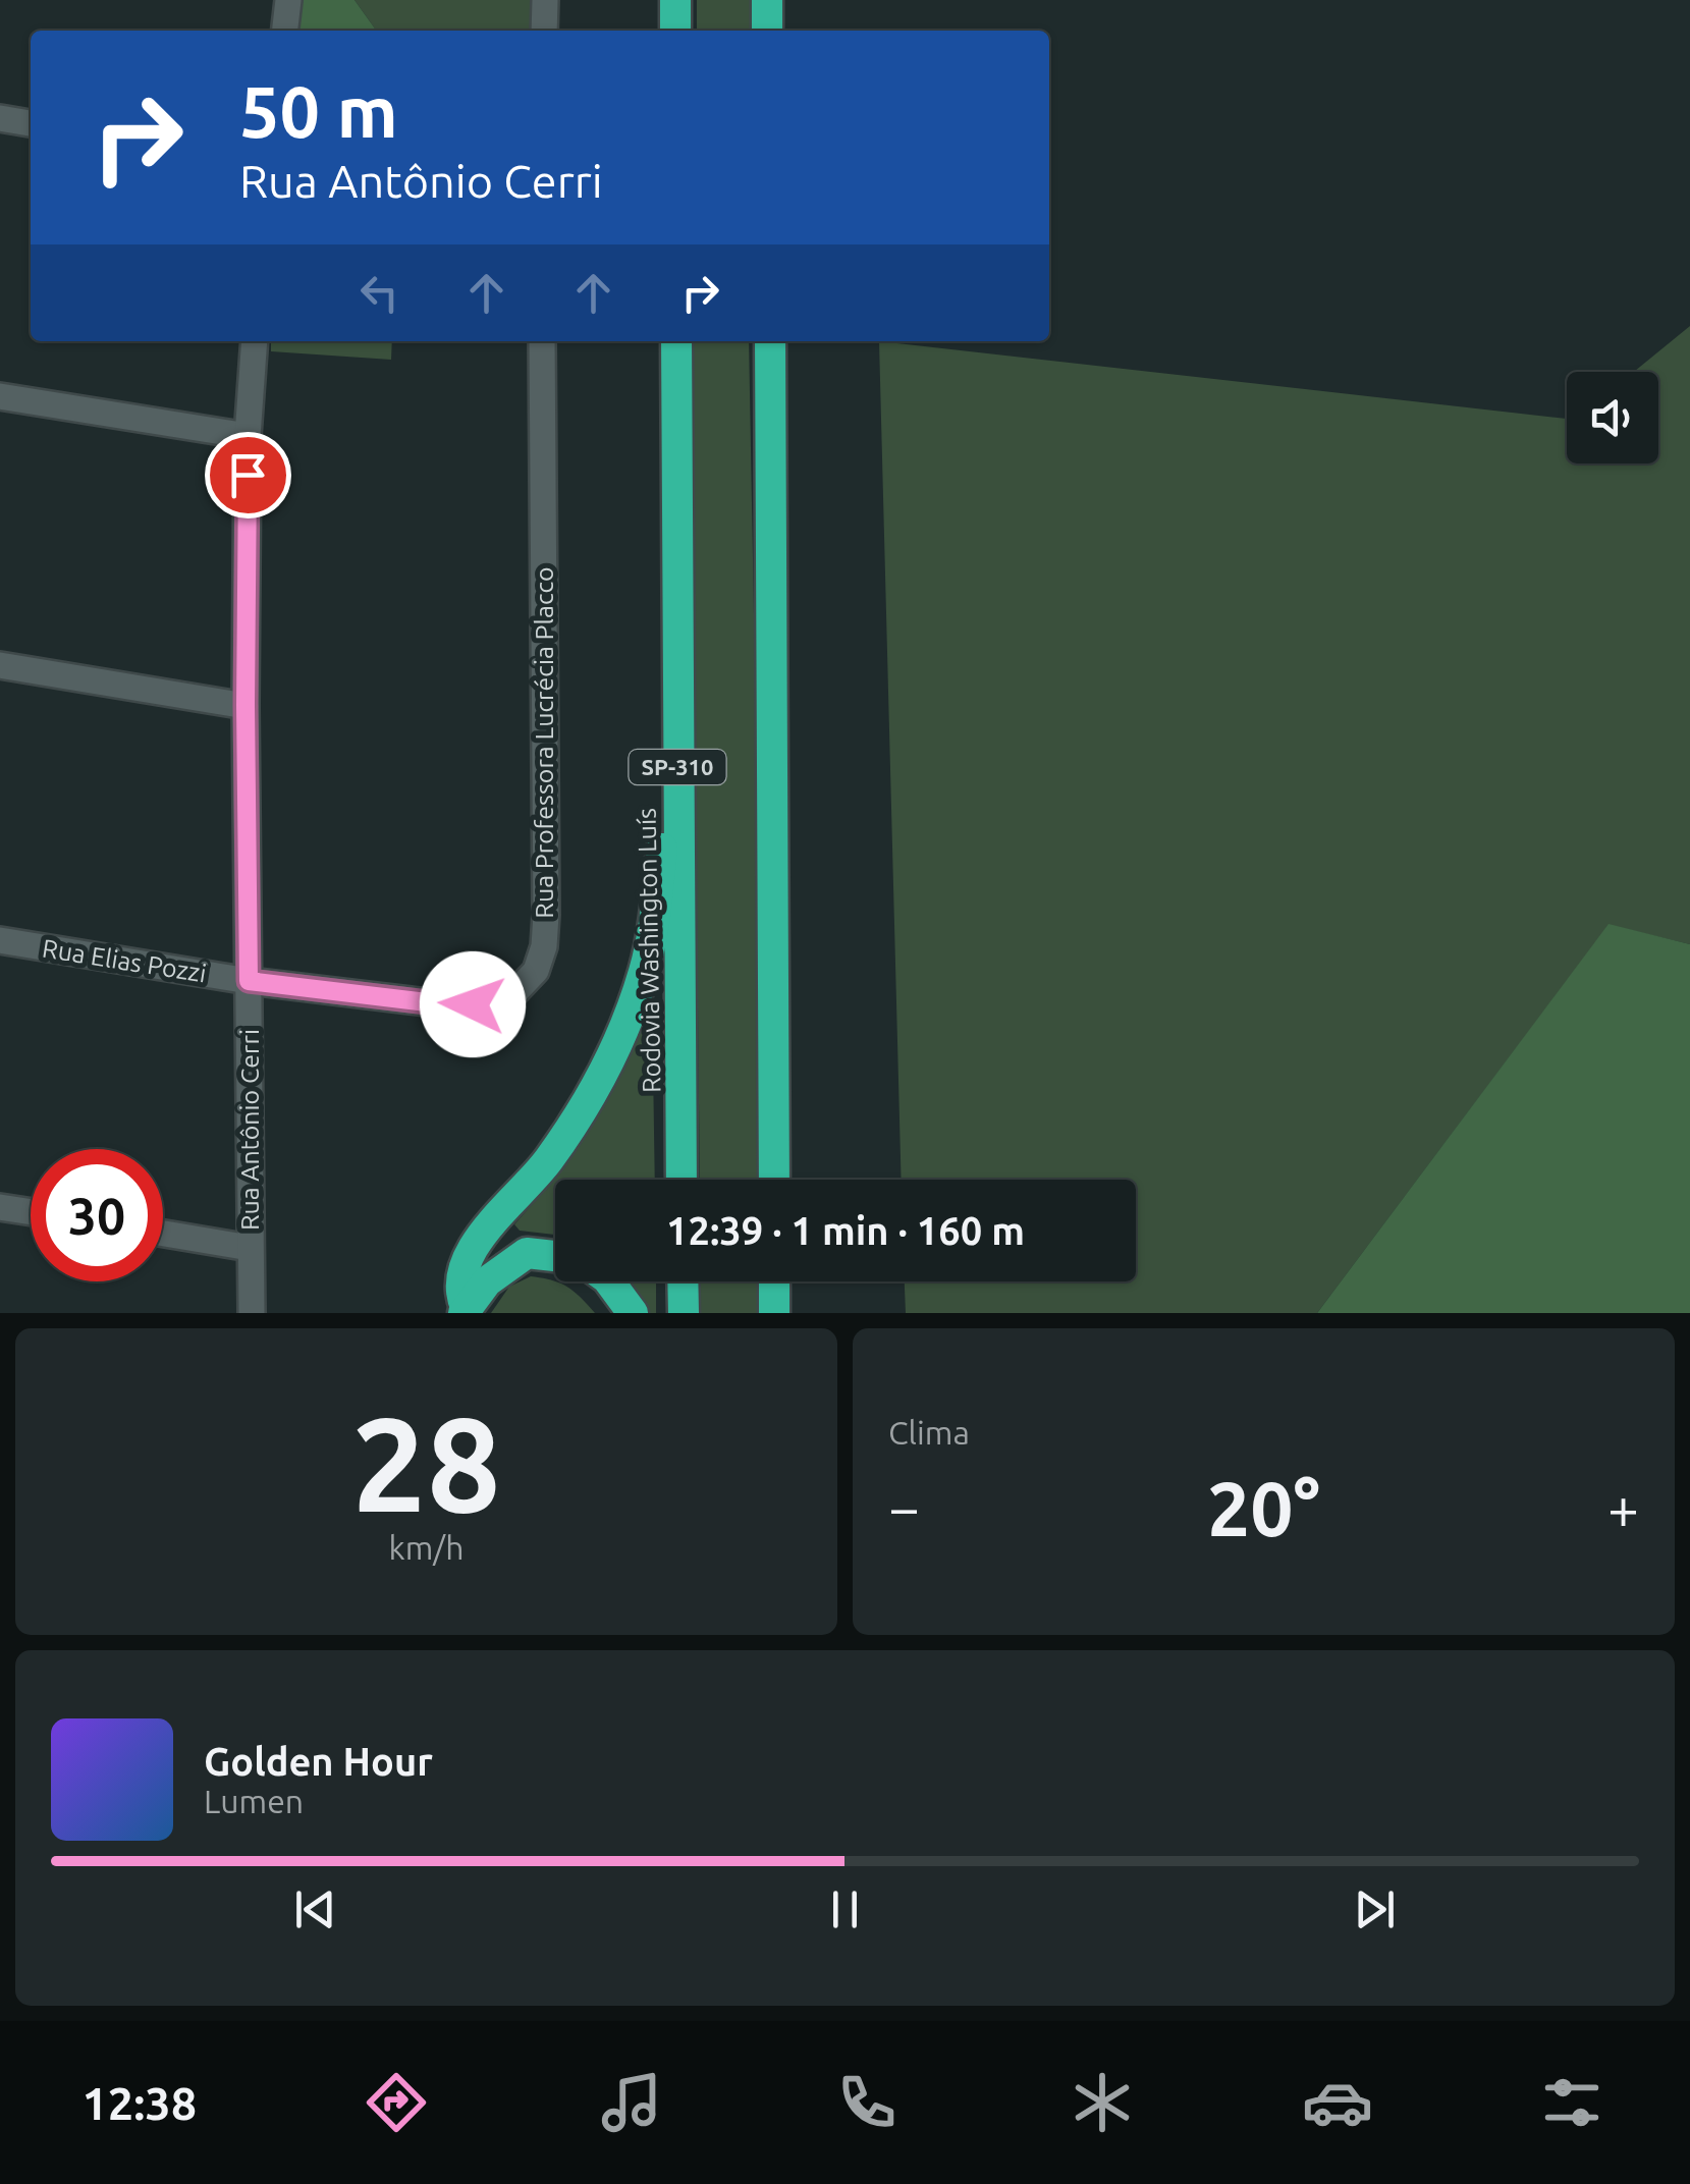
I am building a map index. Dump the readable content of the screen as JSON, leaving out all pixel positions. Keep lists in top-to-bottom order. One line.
{"streets":{"highway":["SP-310","Rodovia Washington Luís"],"street":["Rua Professora Lucrécia Placco","Rua Elias Pozzi","Rua Antônio Cerri"]},"crossings":[["Rua Professora Lucrécia Placco","Rua Elias Pozzi"],["Rua Professora Lucrécia Placco","Rua Antônio Cerri"],["Rua Elias Pozzi","Rua Antônio Cerri"]],"page":{"turn":["50 m","Rua Antônio Cerri"],"limit":"30","trip":"12:39 · 1 min · 160 m","tile":[["28","km/h"],"Clima"],"heat":["−","20°","+"],"song":["Golden Hour","Lumen"],"tabs":"12:38"}}
